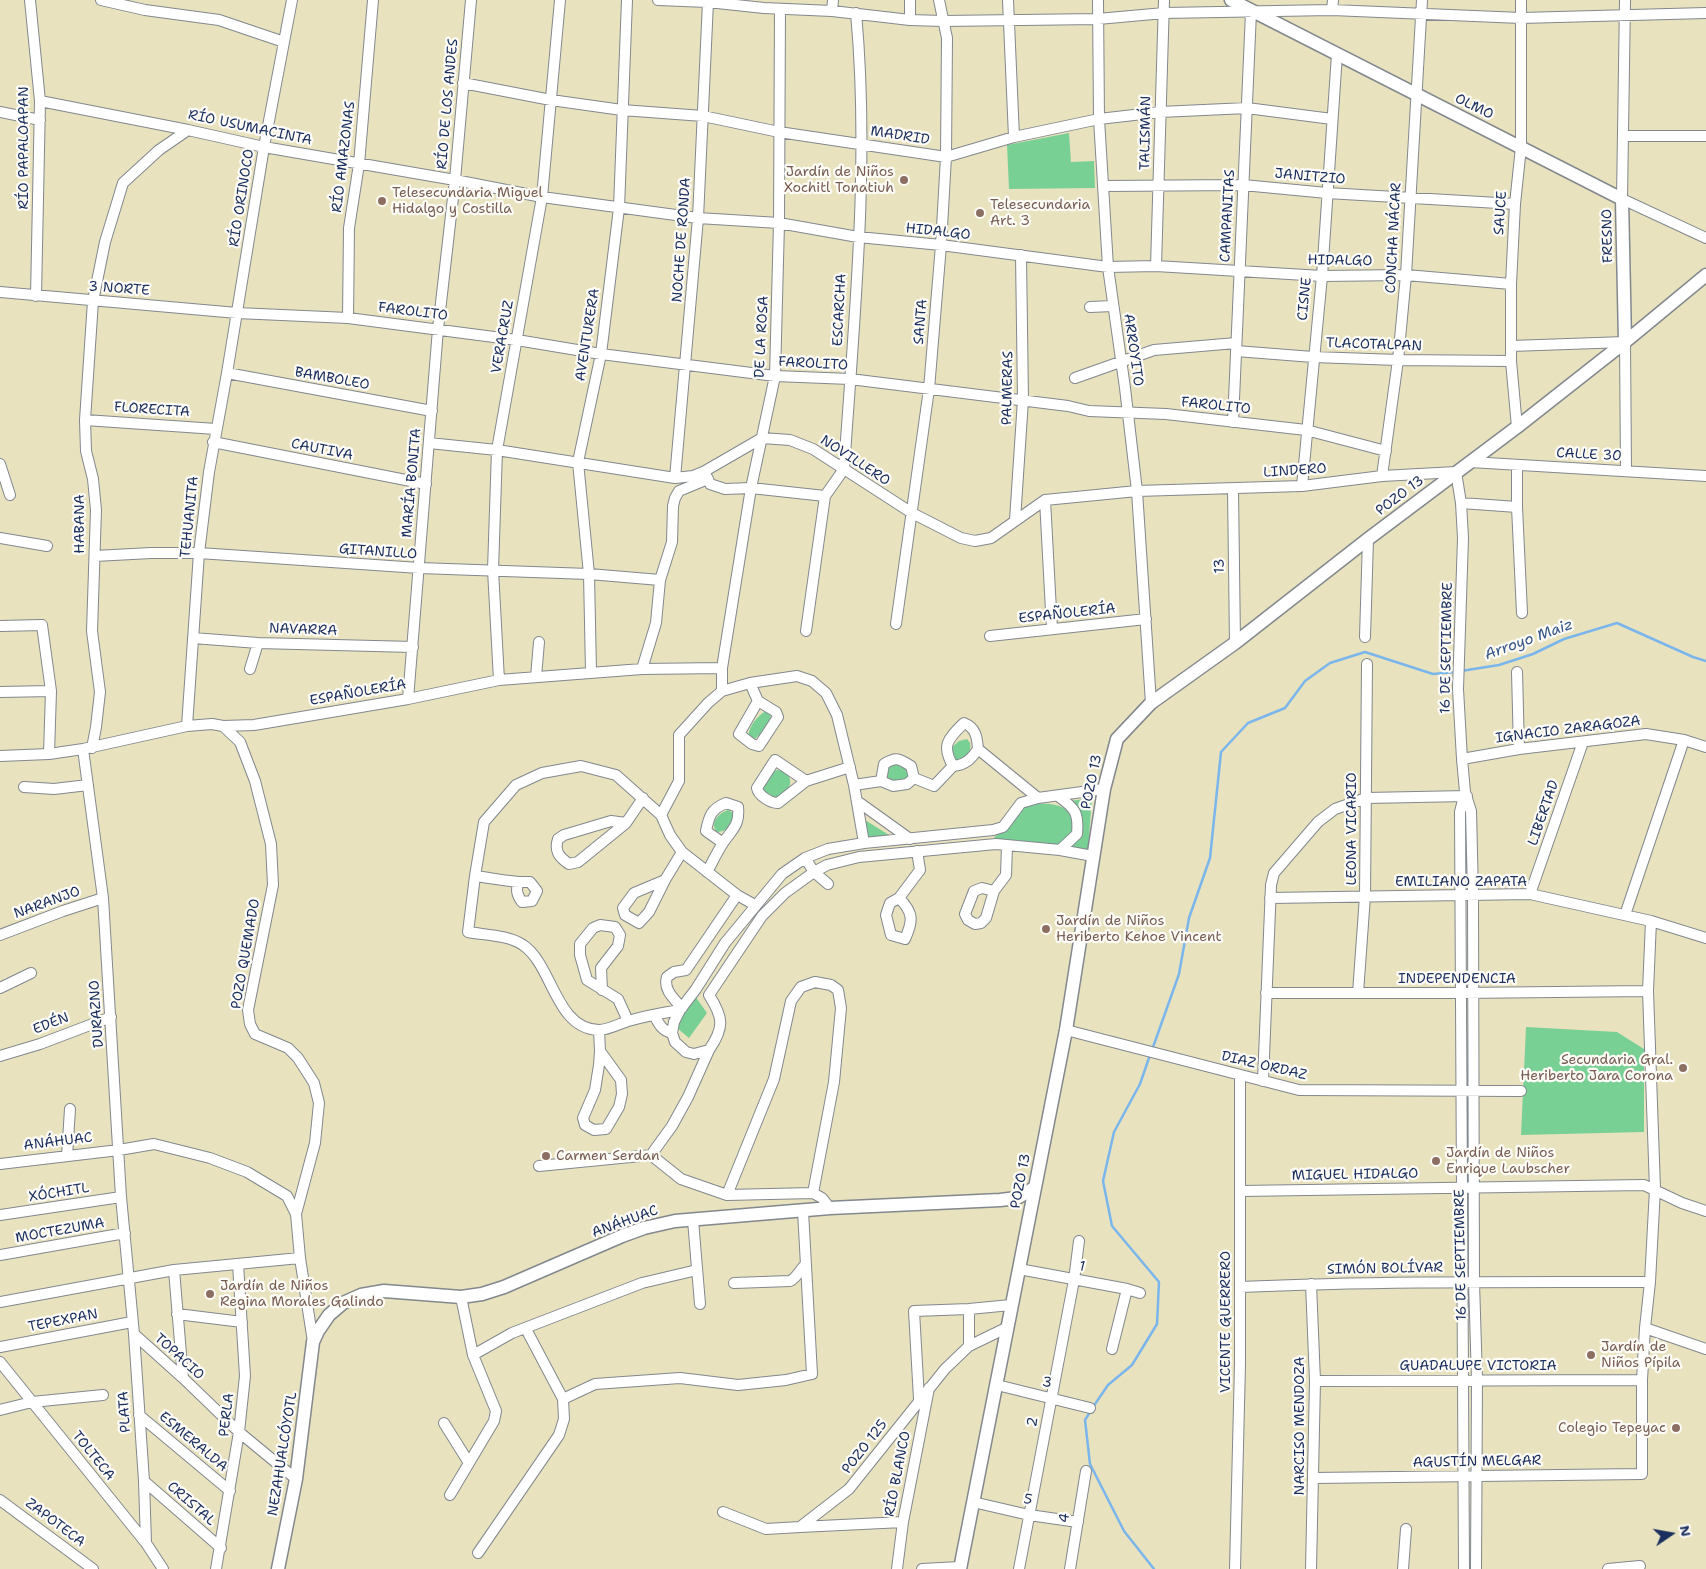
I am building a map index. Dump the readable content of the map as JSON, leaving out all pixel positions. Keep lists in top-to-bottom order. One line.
{"streets":{"main road":["OLMO","FRESNO","POZO 13","ANÁHUAC","NEZAHUALCÓYOTL"],"street":["RÍO DE LOS ANDES","RÍO USUMACINTA","TALISMÁN","MADRID","RÍO PAPALOAPAN","RÍO AMAZONAS","JANITZIO","RÍO ORINOCO","SAUCE","CAMPANITAS","HIDALGO","CONCHA NÁCAR","NOCHE DE RONDA","3 NORTE","CISNE","ESCARCHA","FAROLITO","SANTA","AVENTURERA","VERACRUZ","DE LA ROSA","TLACOTALPAN","ARROYITO","BAMBOLEO","PALMERAS","FLORECITA","CAUTIVA","CALLE 30","NOVILLERO","LINDERO","MARÍA BONITA","TEHUANITA","HABANA","GITANILLO","13","ESPAÑOLERÍA","NAVARRA","16 DE SEPTIEMBRE","IGNACIO ZARAGOZA","LIBERTAD","LEONA VICARIO","EMILIANO ZAPATA","NARANJO","POZO QUEMADO","INDEPENDENCIA","DURAZNO","EDÉN","DIAZ ORDAZ","MIGUEL HIDALGO","XÓCHITL","MOCTEZUMA","1","SIMÓN BOLÍVAR","TEPEXPAN","VICENTE GUERRERO","TOPACIO","GUADALUPE VICTORIA","3","PLATA","PERLA","2","NARCISO MENDOZA","ESMERALDA","POZO 125","TOLTECA","AGUSTÍN MELGAR","RÍO BLANCO","5","CRISTAL","4","ZAPOTECA"]},"crossings":[["RÍO DE LOS ANDES","RÍO USUMACINTA"],["RÍO DE LOS ANDES","MADRID"],["RÍO DE LOS ANDES","HIDALGO"],["RÍO DE LOS ANDES","FAROLITO"],["RÍO DE LOS ANDES","MARÍA BONITA"],["OLMO","SAUCE"],["OLMO","CAMPANITAS"],["OLMO","FRESNO"],["OLMO","CONCHA NÁCAR"],["OLMO","CISNE"],["RÍO USUMACINTA","RÍO PAPALOAPAN"],["RÍO USUMACINTA","RÍO AMAZONAS"],["RÍO USUMACINTA","RÍO ORINOCO"],["RÍO USUMACINTA","HIDALGO"],["RÍO USUMACINTA","HABANA"],["TALISMÁN","MADRID"],["TALISMÁN","JANITZIO"],["TALISMÁN","HIDALGO"],["MADRID","CAMPANITAS"],["MADRID","NOCHE DE RONDA"],["MADRID","CISNE"],["MADRID","ESCARCHA"],["MADRID","SANTA"],["MADRID","AVENTURERA"],["MADRID","VERACRUZ"],["MADRID","DE LA ROSA"],["MADRID","ARROYITO"],["RÍO PAPALOAPAN","3 NORTE"],["RÍO AMAZONAS","FAROLITO"],["JANITZIO","SAUCE"],["JANITZIO","CAMPANITAS"],["JANITZIO","CONCHA NÁCAR"],["JANITZIO","CISNE"],["JANITZIO","ARROYITO"],["RÍO ORINOCO","3 NORTE"],["RÍO ORINOCO","FAROLITO"],["RÍO ORINOCO","TEHUANITA"],["SAUCE","HIDALGO"],["SAUCE","TLACOTALPAN"],["SAUCE","POZO 13"],["CAMPANITAS","HIDALGO"],["CAMPANITAS","FAROLITO"],["CAMPANITAS","TLACOTALPAN"],["HIDALGO","CONCHA NÁCAR"],["HIDALGO","NOCHE DE RONDA"],["HIDALGO","CISNE"],["HIDALGO","ESCARCHA"],["HIDALGO","SANTA"],["HIDALGO","AVENTURERA"],["HIDALGO","VERACRUZ"],["HIDALGO","DE LA ROSA"],["HIDALGO","ARROYITO"],["HIDALGO","PALMERAS"],["FRESNO","CALLE 30"],["FRESNO","POZO 13"],["CONCHA NÁCAR","FAROLITO"],["CONCHA NÁCAR","TLACOTALPAN"],["CONCHA NÁCAR","LINDERO"],["NOCHE DE RONDA","FAROLITO"],["3 NORTE","FAROLITO"],["3 NORTE","TEHUANITA"],["3 NORTE","HABANA"],["CISNE","FAROLITO"],["CISNE","TLACOTALPAN"],["CISNE","LINDERO"],["ESCARCHA","FAROLITO"],["ESCARCHA","NOVILLERO"],["FAROLITO","SANTA"],["FAROLITO","AVENTURERA"],["FAROLITO","VERACRUZ"],["FAROLITO","DE LA ROSA"],["FAROLITO","ARROYITO"],["FAROLITO","PALMERAS"],["FAROLITO","MARÍA BONITA"],["FAROLITO","TEHUANITA"],["SANTA","NOVILLERO"],["AVENTURERA","GITANILLO"],["AVENTURERA","ESPAÑOLERÍA"],["VERACRUZ","GITANILLO"],["VERACRUZ","ESPAÑOLERÍA"],["DE LA ROSA","NOVILLERO"],["DE LA ROSA","ESPAÑOLERÍA"],["TLACOTALPAN","ARROYITO"],["ARROYITO","NOVILLERO"],["ARROYITO","LINDERO"],["ARROYITO","POZO 13"],["ARROYITO","ESPAÑOLERÍA"],["BAMBOLEO","MARÍA BONITA"],["BAMBOLEO","TEHUANITA"],["PALMERAS","NOVILLERO"],["FLORECITA","TEHUANITA"],["FLORECITA","HABANA"],["CAUTIVA","MARÍA BONITA"],["CAUTIVA","TEHUANITA"],["CALLE 30","POZO 13"],["NOVILLERO","LINDERO"],["LINDERO","POZO 13"],["LINDERO","13"],["LINDERO","16 DE SEPTIEMBRE"],["MARÍA BONITA","GITANILLO"],["MARÍA BONITA","ESPAÑOLERÍA"],["MARÍA BONITA","NAVARRA"],["POZO 13","13"],["POZO 13","16 DE SEPTIEMBRE"],["POZO 13","DIAZ ORDAZ"],["POZO 13","ANÁHUAC"],["POZO 13","1"],["POZO 13","3"],["POZO 13","POZO 125"],["POZO 13","5"],["TEHUANITA","GITANILLO"],["TEHUANITA","ESPAÑOLERÍA"],["TEHUANITA","NAVARRA"],["HABANA","GITANILLO"],["HABANA","ESPAÑOLERÍA"],["HABANA","DURAZNO"],["ESPAÑOLERÍA","POZO QUEMADO"],["ESPAÑOLERÍA","DURAZNO"],["16 DE SEPTIEMBRE","IGNACIO ZARAGOZA"],["16 DE SEPTIEMBRE","EMILIANO ZAPATA"],["16 DE SEPTIEMBRE","INDEPENDENCIA"],["16 DE SEPTIEMBRE","DIAZ ORDAZ"],["16 DE SEPTIEMBRE","MIGUEL HIDALGO"],["16 DE SEPTIEMBRE","SIMÓN BOLÍVAR"],["16 DE SEPTIEMBRE","GUADALUPE VICTORIA"],["16 DE SEPTIEMBRE","AGUSTÍN MELGAR"],["IGNACIO ZARAGOZA","LIBERTAD"],["LIBERTAD","EMILIANO ZAPATA"],["LEONA VICARIO","EMILIANO ZAPATA"],["LEONA VICARIO","INDEPENDENCIA"],["NARANJO","DURAZNO"],["POZO QUEMADO","ANÁHUAC"],["POZO QUEMADO","NEZAHUALCÓYOTL"],["DURAZNO","EDÉN"],["DURAZNO","ANÁHUAC"],["DURAZNO","XÓCHITL"],["DURAZNO","MOCTEZUMA"],["DURAZNO","PLATA"],["DIAZ ORDAZ","VICENTE GUERRERO"],["ANÁHUAC","NEZAHUALCÓYOTL"],["MIGUEL HIDALGO","VICENTE GUERRERO"],["1","2"],["SIMÓN BOLÍVAR","VICENTE GUERRERO"],["SIMÓN BOLÍVAR","NARCISO MENDOZA"],["TEPEXPAN","PLATA"],["TOPACIO","PLATA"],["TOPACIO","PERLA"],["TOPACIO","NEZAHUALCÓYOTL"],["GUADALUPE VICTORIA","NARCISO MENDOZA"],["GUADALUPE VICTORIA","AGUSTÍN MELGAR"],["3","2"],["PLATA","ESMERALDA"],["PLATA","TOLTECA"],["PLATA","CRISTAL"],["PERLA","ESMERALDA"],["PERLA","CRISTAL"],["2","5"],["NARCISO MENDOZA","AGUSTÍN MELGAR"],["POZO 125","RÍO BLANCO"],["5","4"]],"water":["Arroyo Maiz"],"places":["Jardín de Niños Xochitl Tonatiuh","Telesecundaria Miguel Hidalgo y Costilla","Telesecundaria Art. 3","Jardín de Niños Heriberto Kehoe Vincent","Secundaria Gral. Heriberto Jara Corona","Carmen Serdan","Jardín de Niños Enrique Laubscher","Jardín de Niños Regina Morales Galindo","Jardín de Niños Pípila","Colegio Tepeyac"],"north":"right"}
